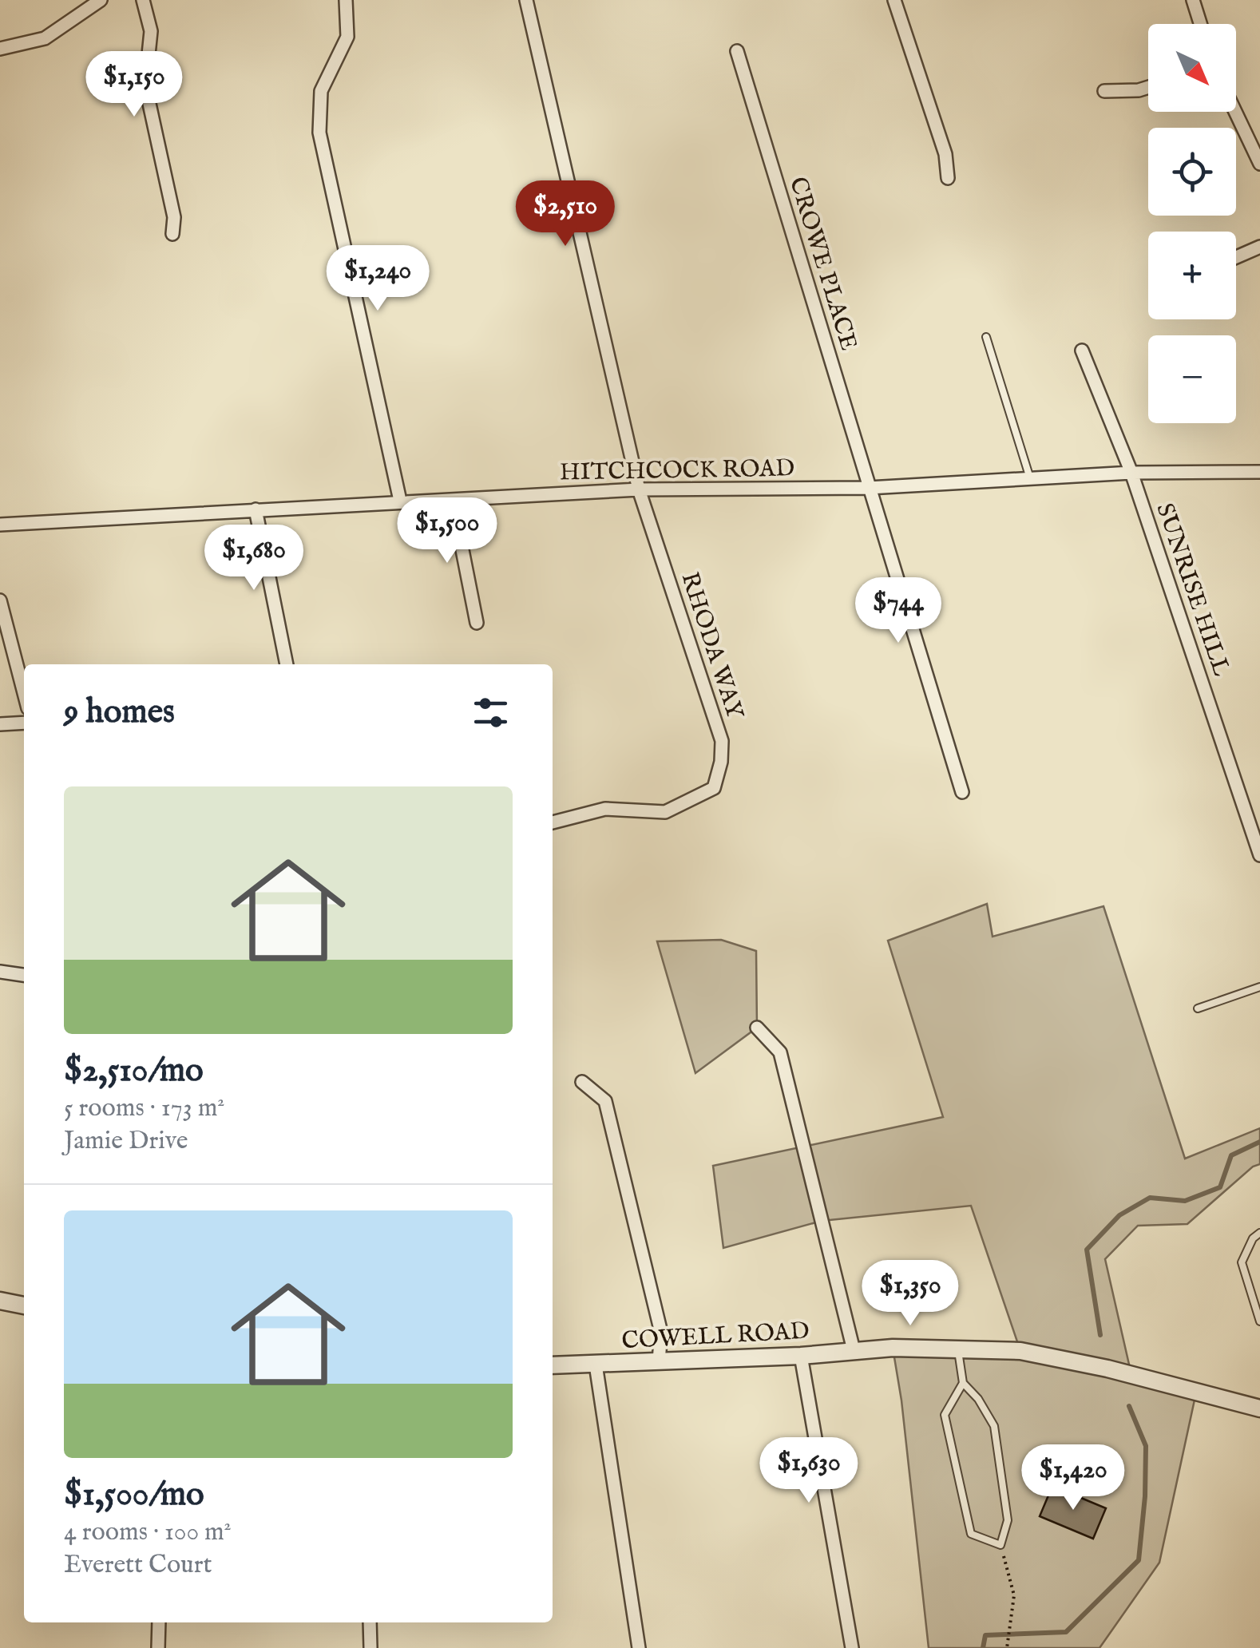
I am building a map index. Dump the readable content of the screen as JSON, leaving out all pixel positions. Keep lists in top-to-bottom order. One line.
{"streets":{"street":["CROWE PLACE","HITCHCOCK ROAD","SUNRISE HILL","RHODA WAY","COWELL ROAD"]},"crossings":[["CROWE PLACE","HITCHCOCK ROAD"],["HITCHCOCK ROAD","SUNRISE HILL"],["HITCHCOCK ROAD","RHODA WAY"]],"north":"bottom right","page":{"map_buttons":["+","−"],"price":["$1,150","$2,510","$1,240","$1,500","$1,680","$744","$1,350","$1,630","$1,420"],"heading":"9 homes","list":[{"name":"$2,510/mo","note":"5 rooms · 173 m² · Jamie Drive"},{"name":"$1,500/mo","note":"4 rooms · 100 m² · Everett Court"}]}}
